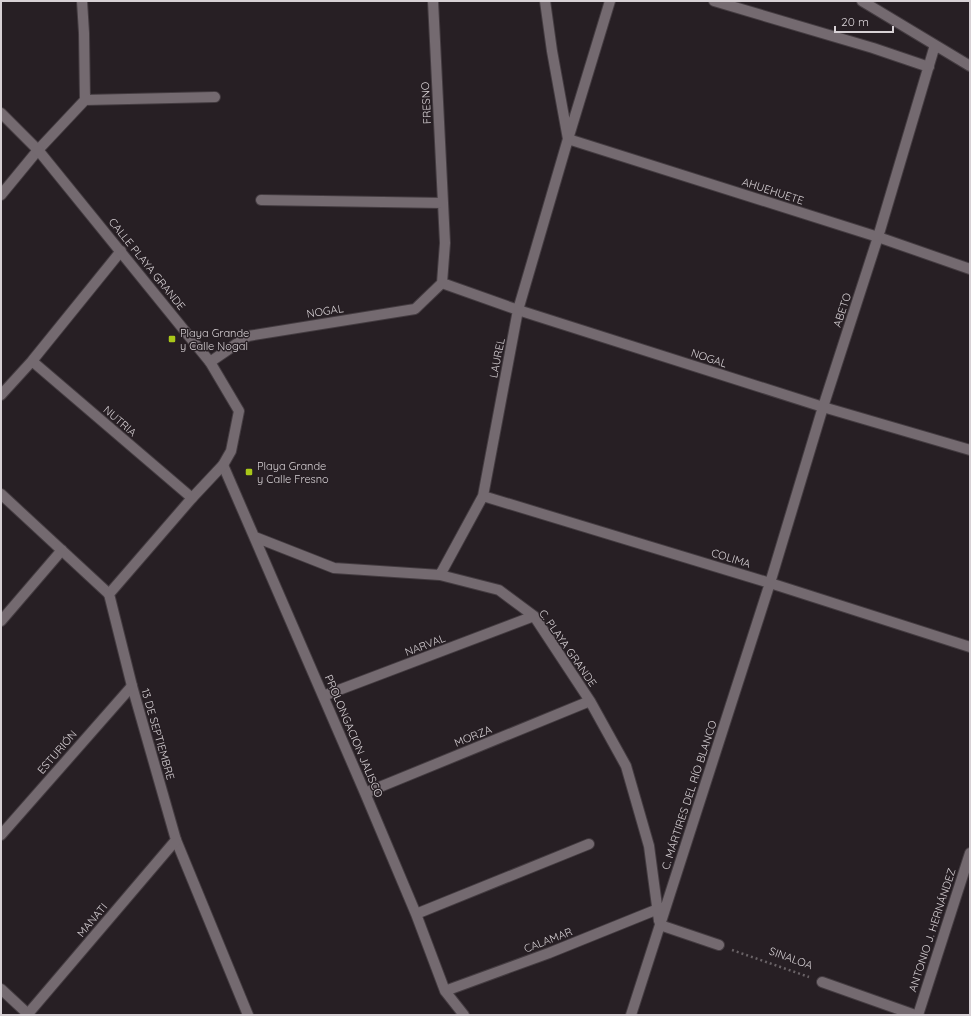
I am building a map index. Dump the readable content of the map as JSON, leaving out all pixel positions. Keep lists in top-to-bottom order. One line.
{"streets":{"street":["FRESNO","AHUEHUETE","CALLE PLAYA GRANDE","ABETO","NOGAL","LAUREL","NUTRIA","COLIMA","NARVAL","C. PLAYA GRANDE","13 DE SEPTIEMBRE","PROLONGACION JALISCO","MORZA","ESTURIÓN","C. MÁRTIRES DEL RÍO BLANCO","MANATI","ANTONIO J. HERNÁNDEZ","CALAMAR","SINALOA"]},"crossings":[["AHUEHUETE","ABETO"],["AHUEHUETE","LAUREL"],["CALLE PLAYA GRANDE","NOGAL"],["CALLE PLAYA GRANDE","NUTRIA"],["CALLE PLAYA GRANDE","13 DE SEPTIEMBRE"],["CALLE PLAYA GRANDE","PROLONGACION JALISCO"],["ABETO","NOGAL"],["ABETO","COLIMA"],["ABETO","C. MÁRTIRES DEL RÍO BLANCO"],["NOGAL","LAUREL"],["LAUREL","COLIMA"],["LAUREL","C. PLAYA GRANDE"],["COLIMA","C. MÁRTIRES DEL RÍO BLANCO"],["NARVAL","C. PLAYA GRANDE"],["NARVAL","PROLONGACION JALISCO"],["C. PLAYA GRANDE","PROLONGACION JALISCO"],["C. PLAYA GRANDE","MORZA"],["C. PLAYA GRANDE","C. MÁRTIRES DEL RÍO BLANCO"],["C. PLAYA GRANDE","CALAMAR"],["13 DE SEPTIEMBRE","ESTURIÓN"],["13 DE SEPTIEMBRE","MANATI"],["PROLONGACION JALISCO","MORZA"],["PROLONGACION JALISCO","CALAMAR"]],"places":{"transit":["Playa Grande y Calle Nogal","Playa Grande y Calle Fresno"]},"scale_bar":"20 m"}
